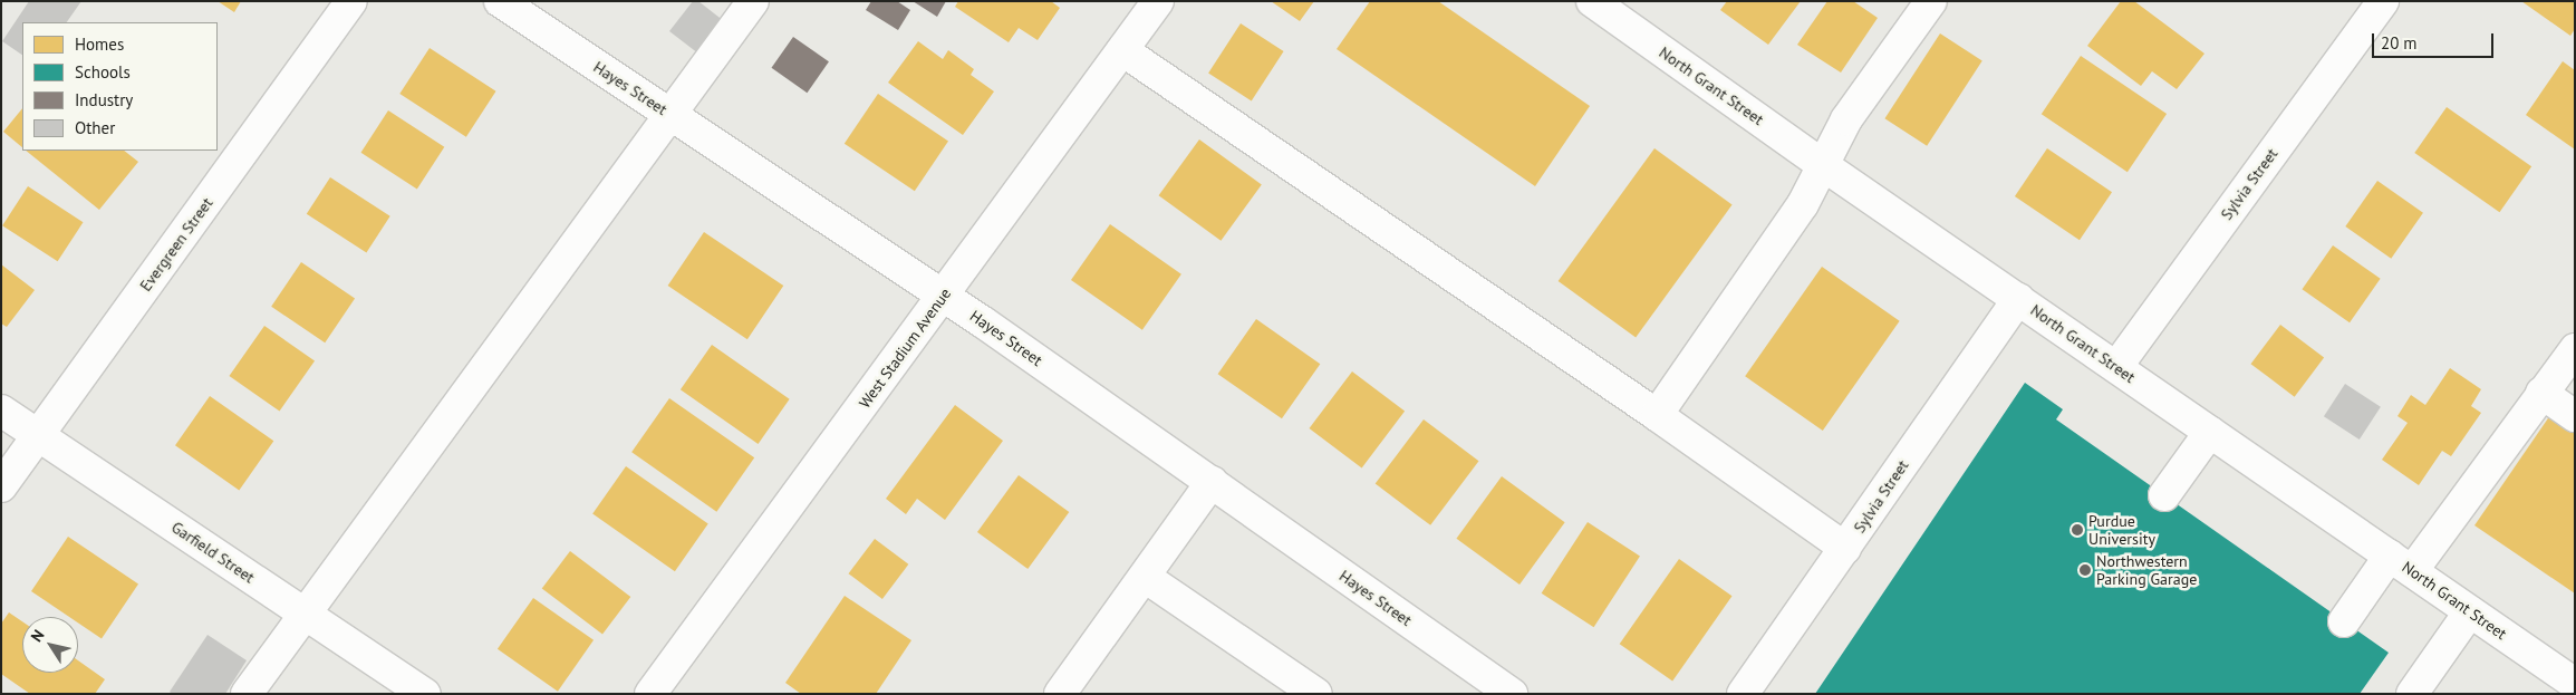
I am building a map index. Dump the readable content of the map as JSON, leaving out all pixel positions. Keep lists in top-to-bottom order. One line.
{"streets":{"street":["North Grant Street","Hayes Street","Sylvia Street","Evergreen Street","West Stadium Avenue","Garfield Street"]},"crossings":[["North Grant Street","Sylvia Street"],["Hayes Street","West Stadium Avenue"],["Evergreen Street","Garfield Street"]],"places":["Purdue University","Northwestern Parking Garage"],"legend":["Homes","Schools","Industry","Other"],"scale_bar":"20 m","north":"top left"}
